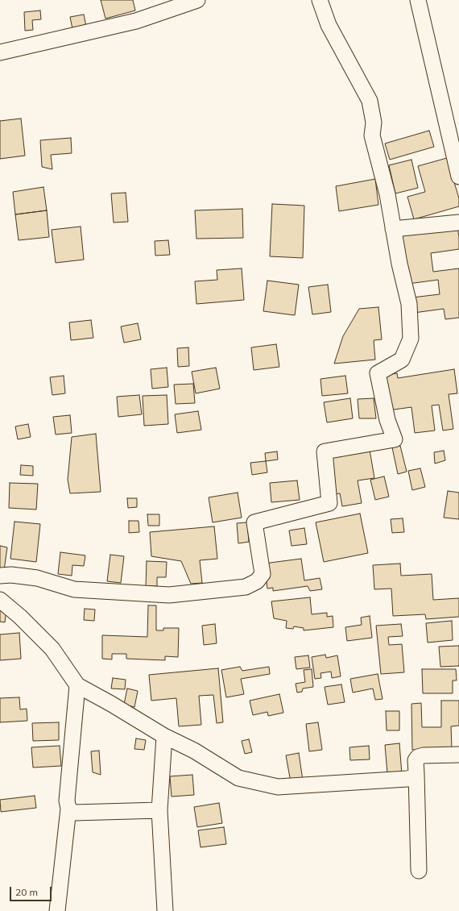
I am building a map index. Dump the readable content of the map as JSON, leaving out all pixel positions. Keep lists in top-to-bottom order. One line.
{"scale_bar":"20 m"}
